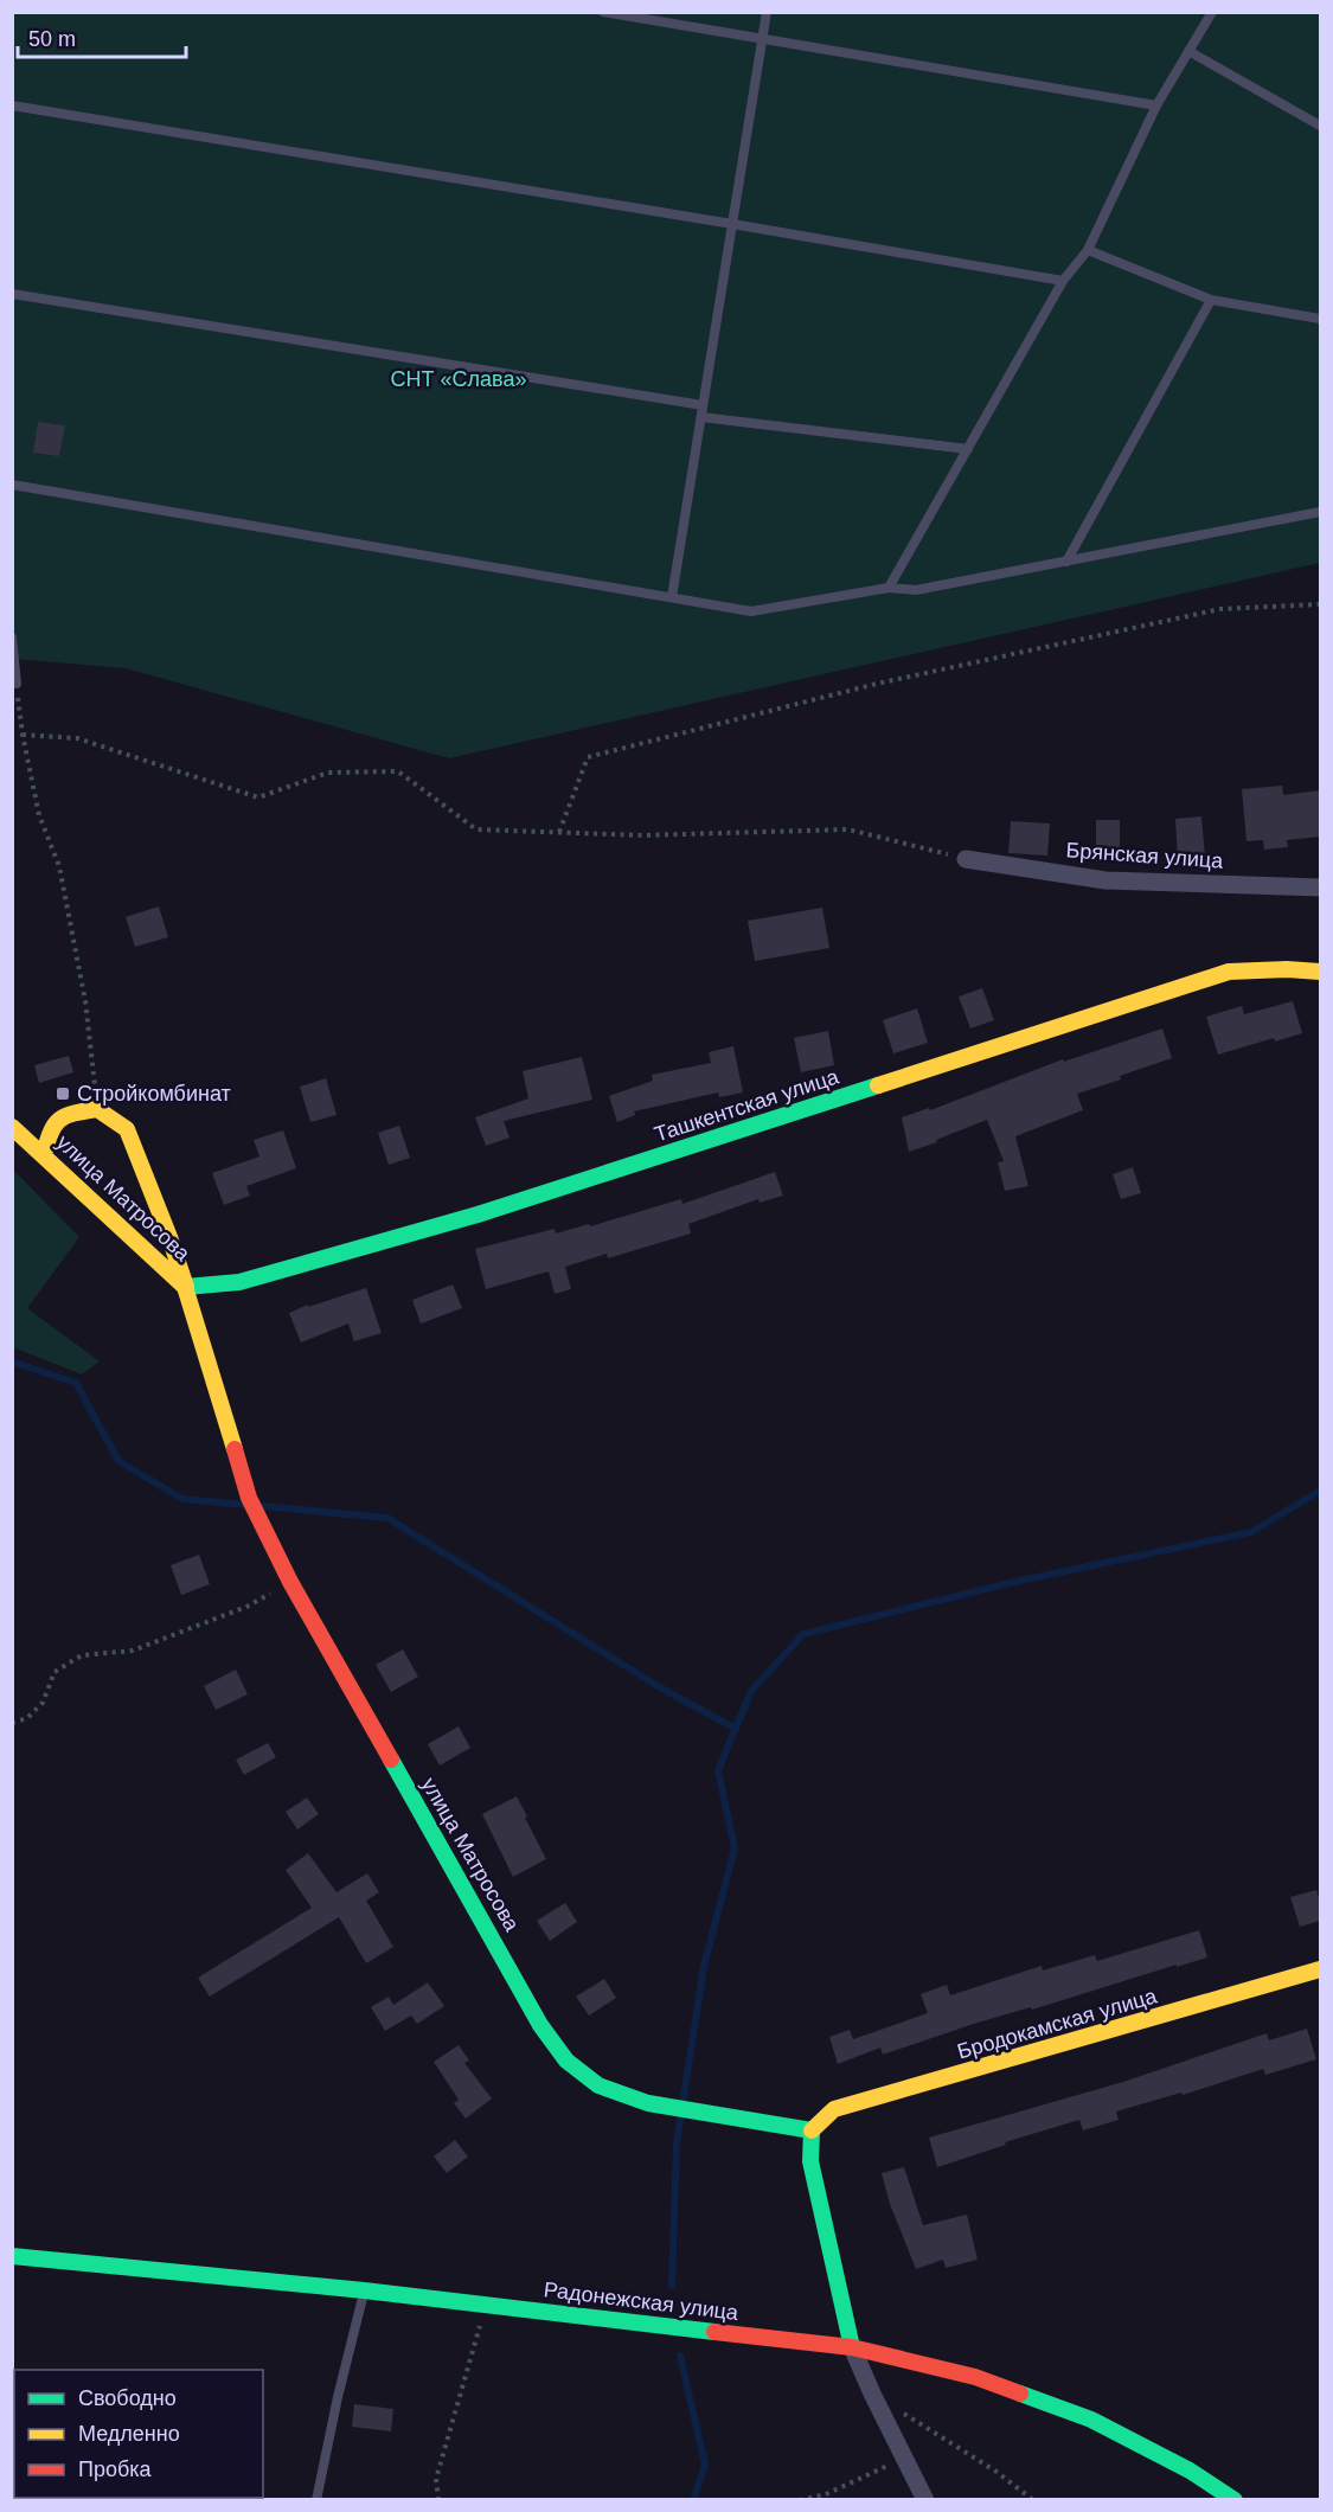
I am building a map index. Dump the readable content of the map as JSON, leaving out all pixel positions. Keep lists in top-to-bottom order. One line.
{"streets":{"street":["Брянская улица","Ташкентская улица","улица Матросова","Бродокамская улица","Радонежская улица"]},"crossings":[["Ташкентская улица","улица Матросова"],["улица Матросова","Бродокамская улица"]],"parks":["СНТ «Слава»"],"places":{"transit":["Стройкомбинат"]},"legend":["Свободно","Медленно","Пробка"],"scale_bar":"50 m"}
